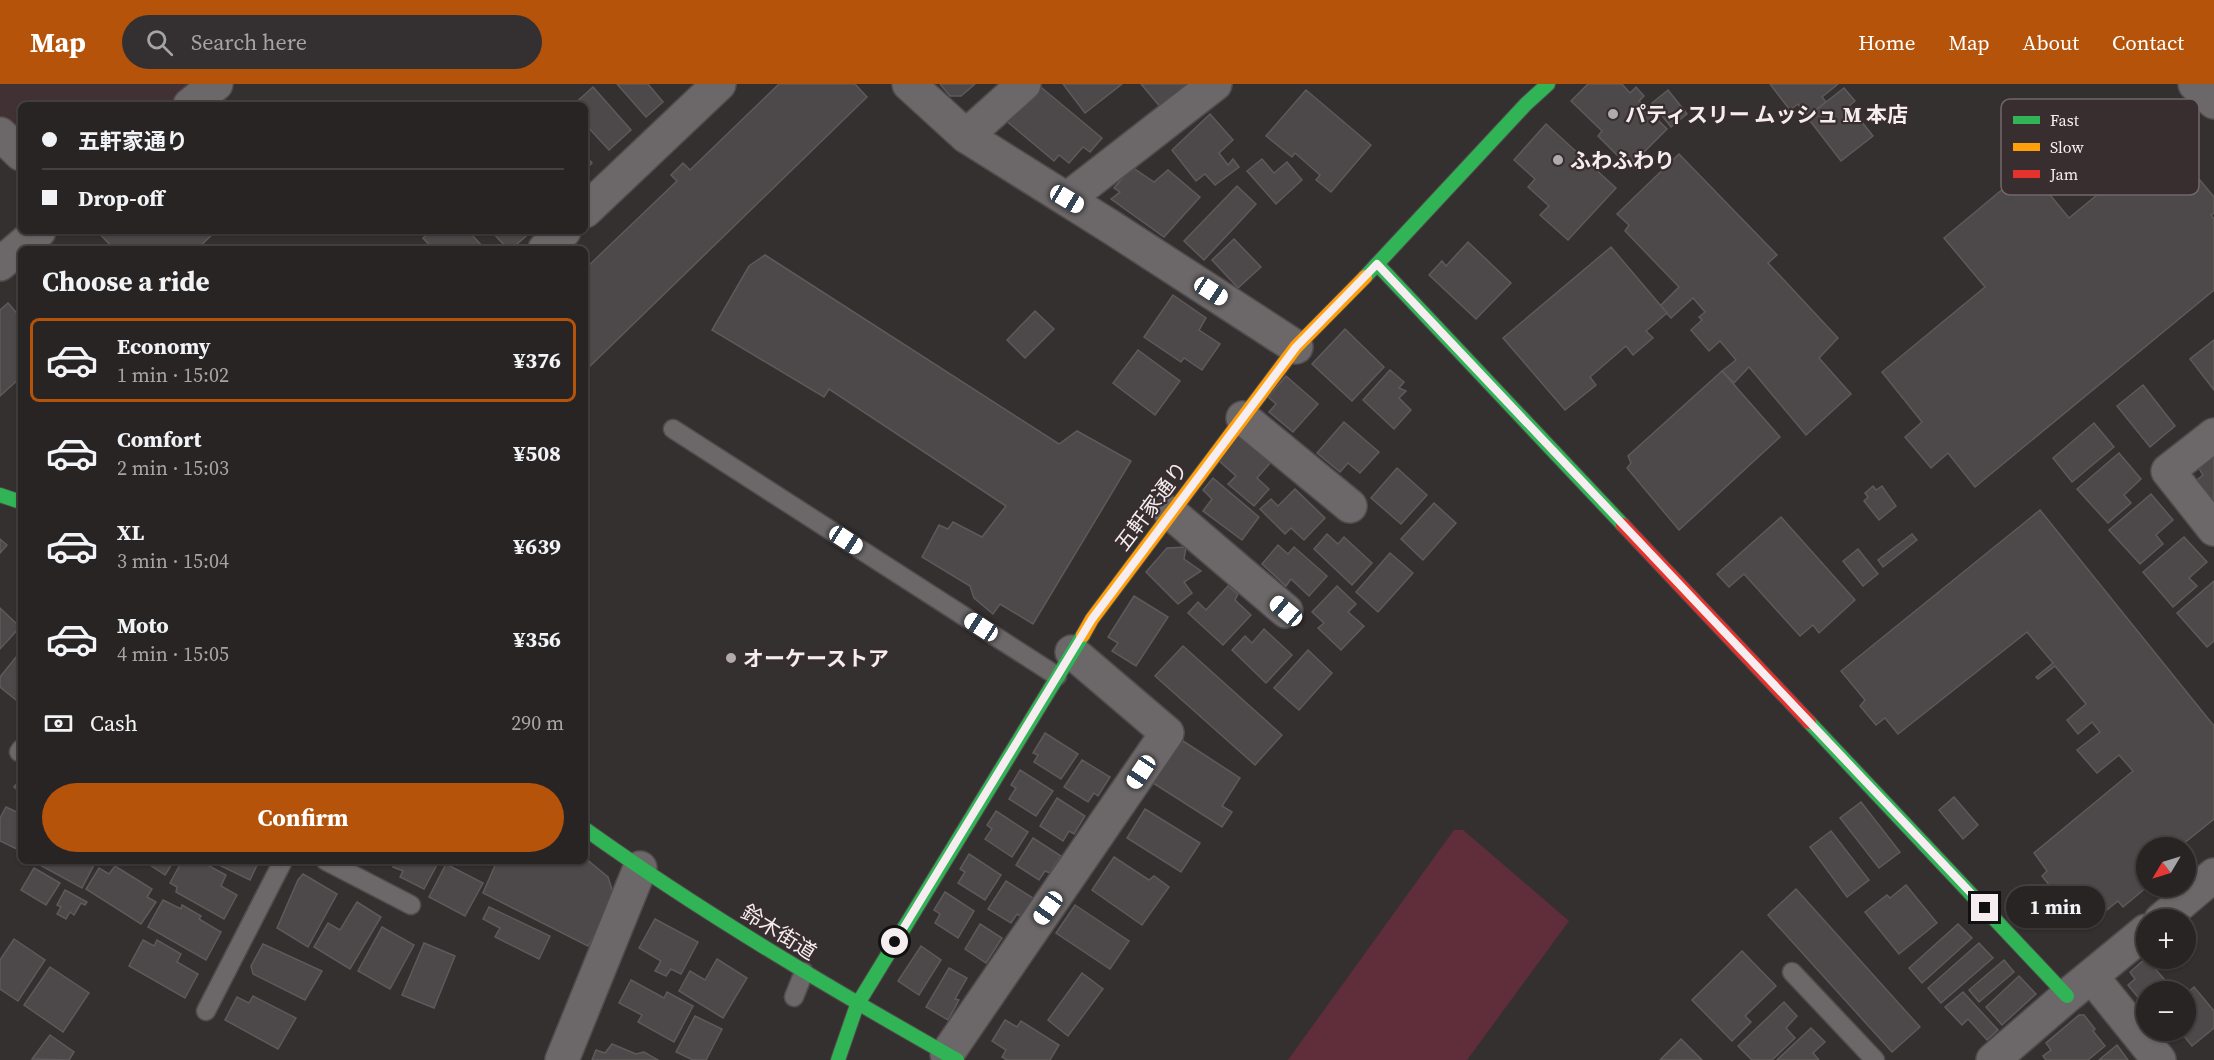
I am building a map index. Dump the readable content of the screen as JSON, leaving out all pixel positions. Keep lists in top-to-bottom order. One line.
{"streets":{"street":["五軒家通り","鈴木街道"]},"crossings":[["五軒家通り","鈴木街道"]],"places":["パティスリー ムッシュ M 本店","ふわふわり","オーケーストア"],"legend":["Fast","Slow","Jam"],"north":"bottom left","page":{"header":"Map","search":"Search here","nav":["Home","Map","About","Contact"],"banner":["五軒家通り","Drop-off"],"heading":"Choose a ride","list":[{"name":"Economy","note":"1 min · 15:02","value":"¥376"},{"name":"Comfort","note":"2 min · 15:03","value":"¥508"},{"name":"XL","note":"3 min · 15:04","value":"¥639"},{"name":"Moto","note":"4 min · 15:05","value":"¥356"}],"pay":["Cash","290 m"],"buttons":"Confirm","map_buttons":["+","−"],"bubble":"1 min"}}
